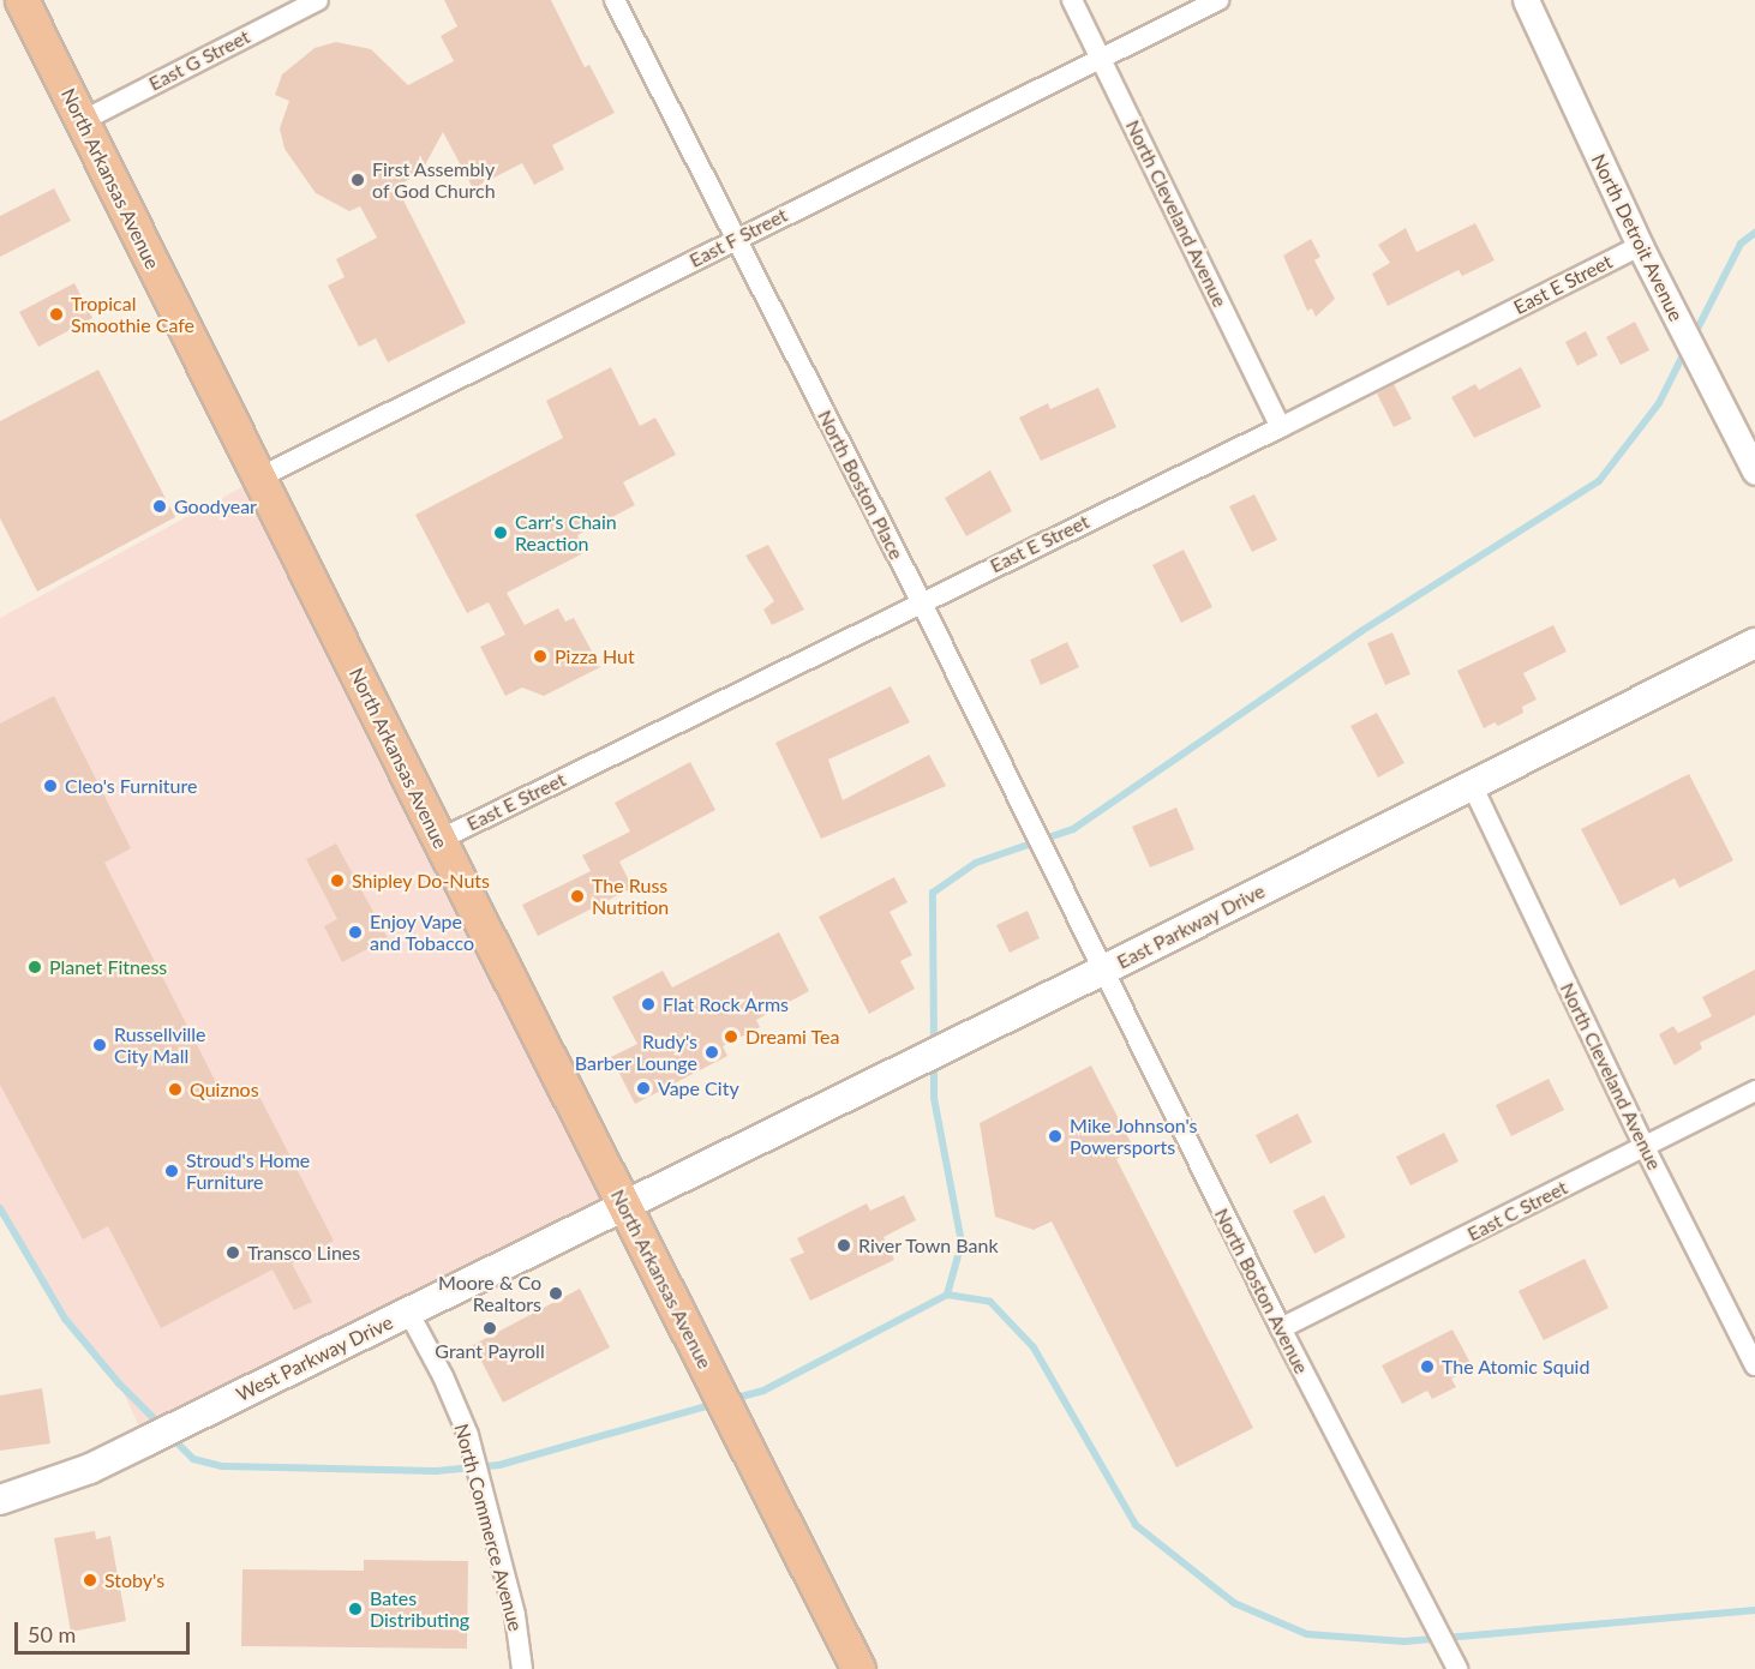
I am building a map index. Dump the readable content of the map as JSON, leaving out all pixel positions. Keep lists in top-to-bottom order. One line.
{"streets":{"highway":["North Arkansas Avenue"],"main road":["East Parkway Drive","West Parkway Drive"],"street":["East G Street","North Cleveland Avenue","East F Street","North Detroit Avenue","East E Street","North Boston Place","East C Street","North Boston Avenue","North Commerce Avenue"]},"crossings":[["East G Street","North Arkansas Avenue"],["North Arkansas Avenue","East F Street"],["North Arkansas Avenue","East E Street"],["North Arkansas Avenue","East Parkway Drive"],["North Arkansas Avenue","West Parkway Drive"],["North Cleveland Avenue","East F Street"],["North Cleveland Avenue","East E Street"],["North Cleveland Avenue","East Parkway Drive"],["North Cleveland Avenue","East C Street"],["East F Street","North Boston Place"],["North Detroit Avenue","East E Street"],["East E Street","North Boston Place"],["North Boston Place","East Parkway Drive"],["North Boston Place","North Boston Avenue"],["East Parkway Drive","North Boston Avenue"],["East Parkway Drive","West Parkway Drive"],["East C Street","North Boston Avenue"],["West Parkway Drive","North Commerce Avenue"]],"places":["First Assembly of God Church","Tropical Smoothie Cafe","Goodyear","Carr's Chain Reaction","Pizza Hut","Cleo's Furniture","Shipley Do-Nuts","The Russ Nutrition","Enjoy Vape and Tobacco","Planet Fitness","Flat Rock Arms","Dreami Tea","Russellville City Mall","Rudy's Barber Lounge","Vape City","Quiznos","Mike Johnson's Powersports","Stroud's Home Furniture","River Town Bank","Transco Lines","Moore & Co Realtors","Grant Payroll","The Atomic Squid","Stoby's","Bates Distributing"],"scale_bar":"50 m"}
